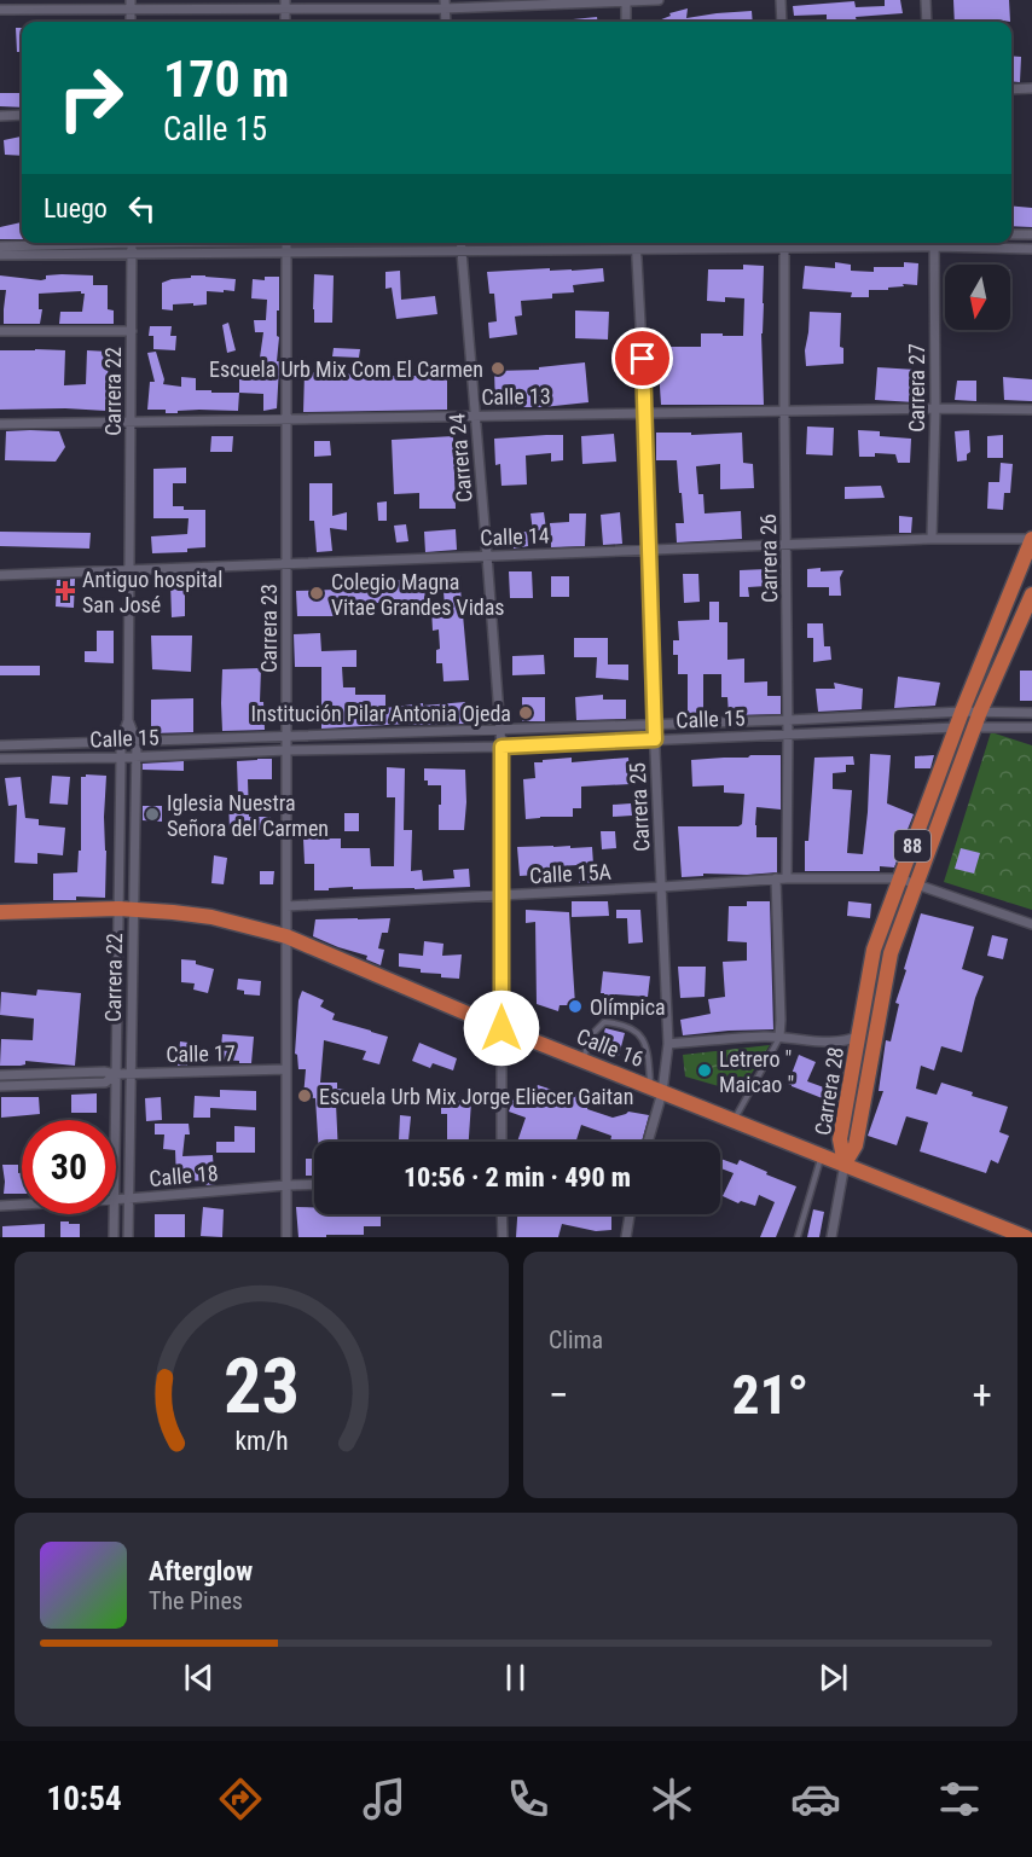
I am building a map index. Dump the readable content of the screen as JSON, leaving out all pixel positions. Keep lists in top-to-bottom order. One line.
{"streets":{"highway":["88","Calle 16","Carrera 28"],"street":["Carrera 27","Carrera 22","Calle 13","Carrera 24","Calle 14","Carrera 26","Carrera 23","Calle 15","Carrera 25","Calle 15A","Calle 17","Calle 18"]},"crossings":[["Carrera 27","Calle 13"],["Carrera 27","Calle 14"],["Carrera 22","Calle 13"],["Carrera 22","Calle 14"],["Carrera 22","Calle 15"],["Carrera 22","Calle 16"],["Carrera 22","Calle 17"],["Carrera 22","Calle 18"],["Calle 13","Carrera 24"],["Calle 13","Carrera 26"],["Calle 13","Carrera 23"],["Calle 13","Carrera 25"],["Carrera 24","Calle 14"],["Carrera 24","Calle 15"],["Carrera 24","Calle 15A"],["Carrera 24","Calle 16"],["Calle 14","Carrera 26"],["Calle 14","Carrera 23"],["Calle 14","Carrera 25"],["Calle 14","Carrera 28"],["Carrera 26","Calle 15"],["Carrera 26","Calle 15A"],["Carrera 23","Calle 15"],["Carrera 23","Calle 15A"],["Carrera 23","Calle 16"],["Carrera 23","Calle 17"],["Carrera 23","Calle 18"],["Calle 15","Carrera 25"],["Calle 15","Carrera 28"],["Carrera 25","Calle 15A"],["Carrera 25","Calle 16"],["Calle 15A","Carrera 28"],["Calle 16","Carrera 28"]],"places":{"other":["Escuela Urb Mix Com El Carmen","Colegio Magna Vitae Grandes Vidas","Institución Pilar Antonia Ojeda","Iglesia Nuestra Señora del Carmen","Olímpica","Letrero \" Maicao \"","Escuela Urb Mix Jorge Eliecer Gaitan"],"health":["Antiguo hospital San José"]},"north":"bottom","page":{"turn":["170 m","Calle 15"],"then":"Luego","limit":"30","trip":"10:56 · 2 min · 490 m","tile":"Clima","heat":["−","21°","+"],"song":["Afterglow","The Pines"],"tabs":"10:54","gauge":["23","km/h"]}}
